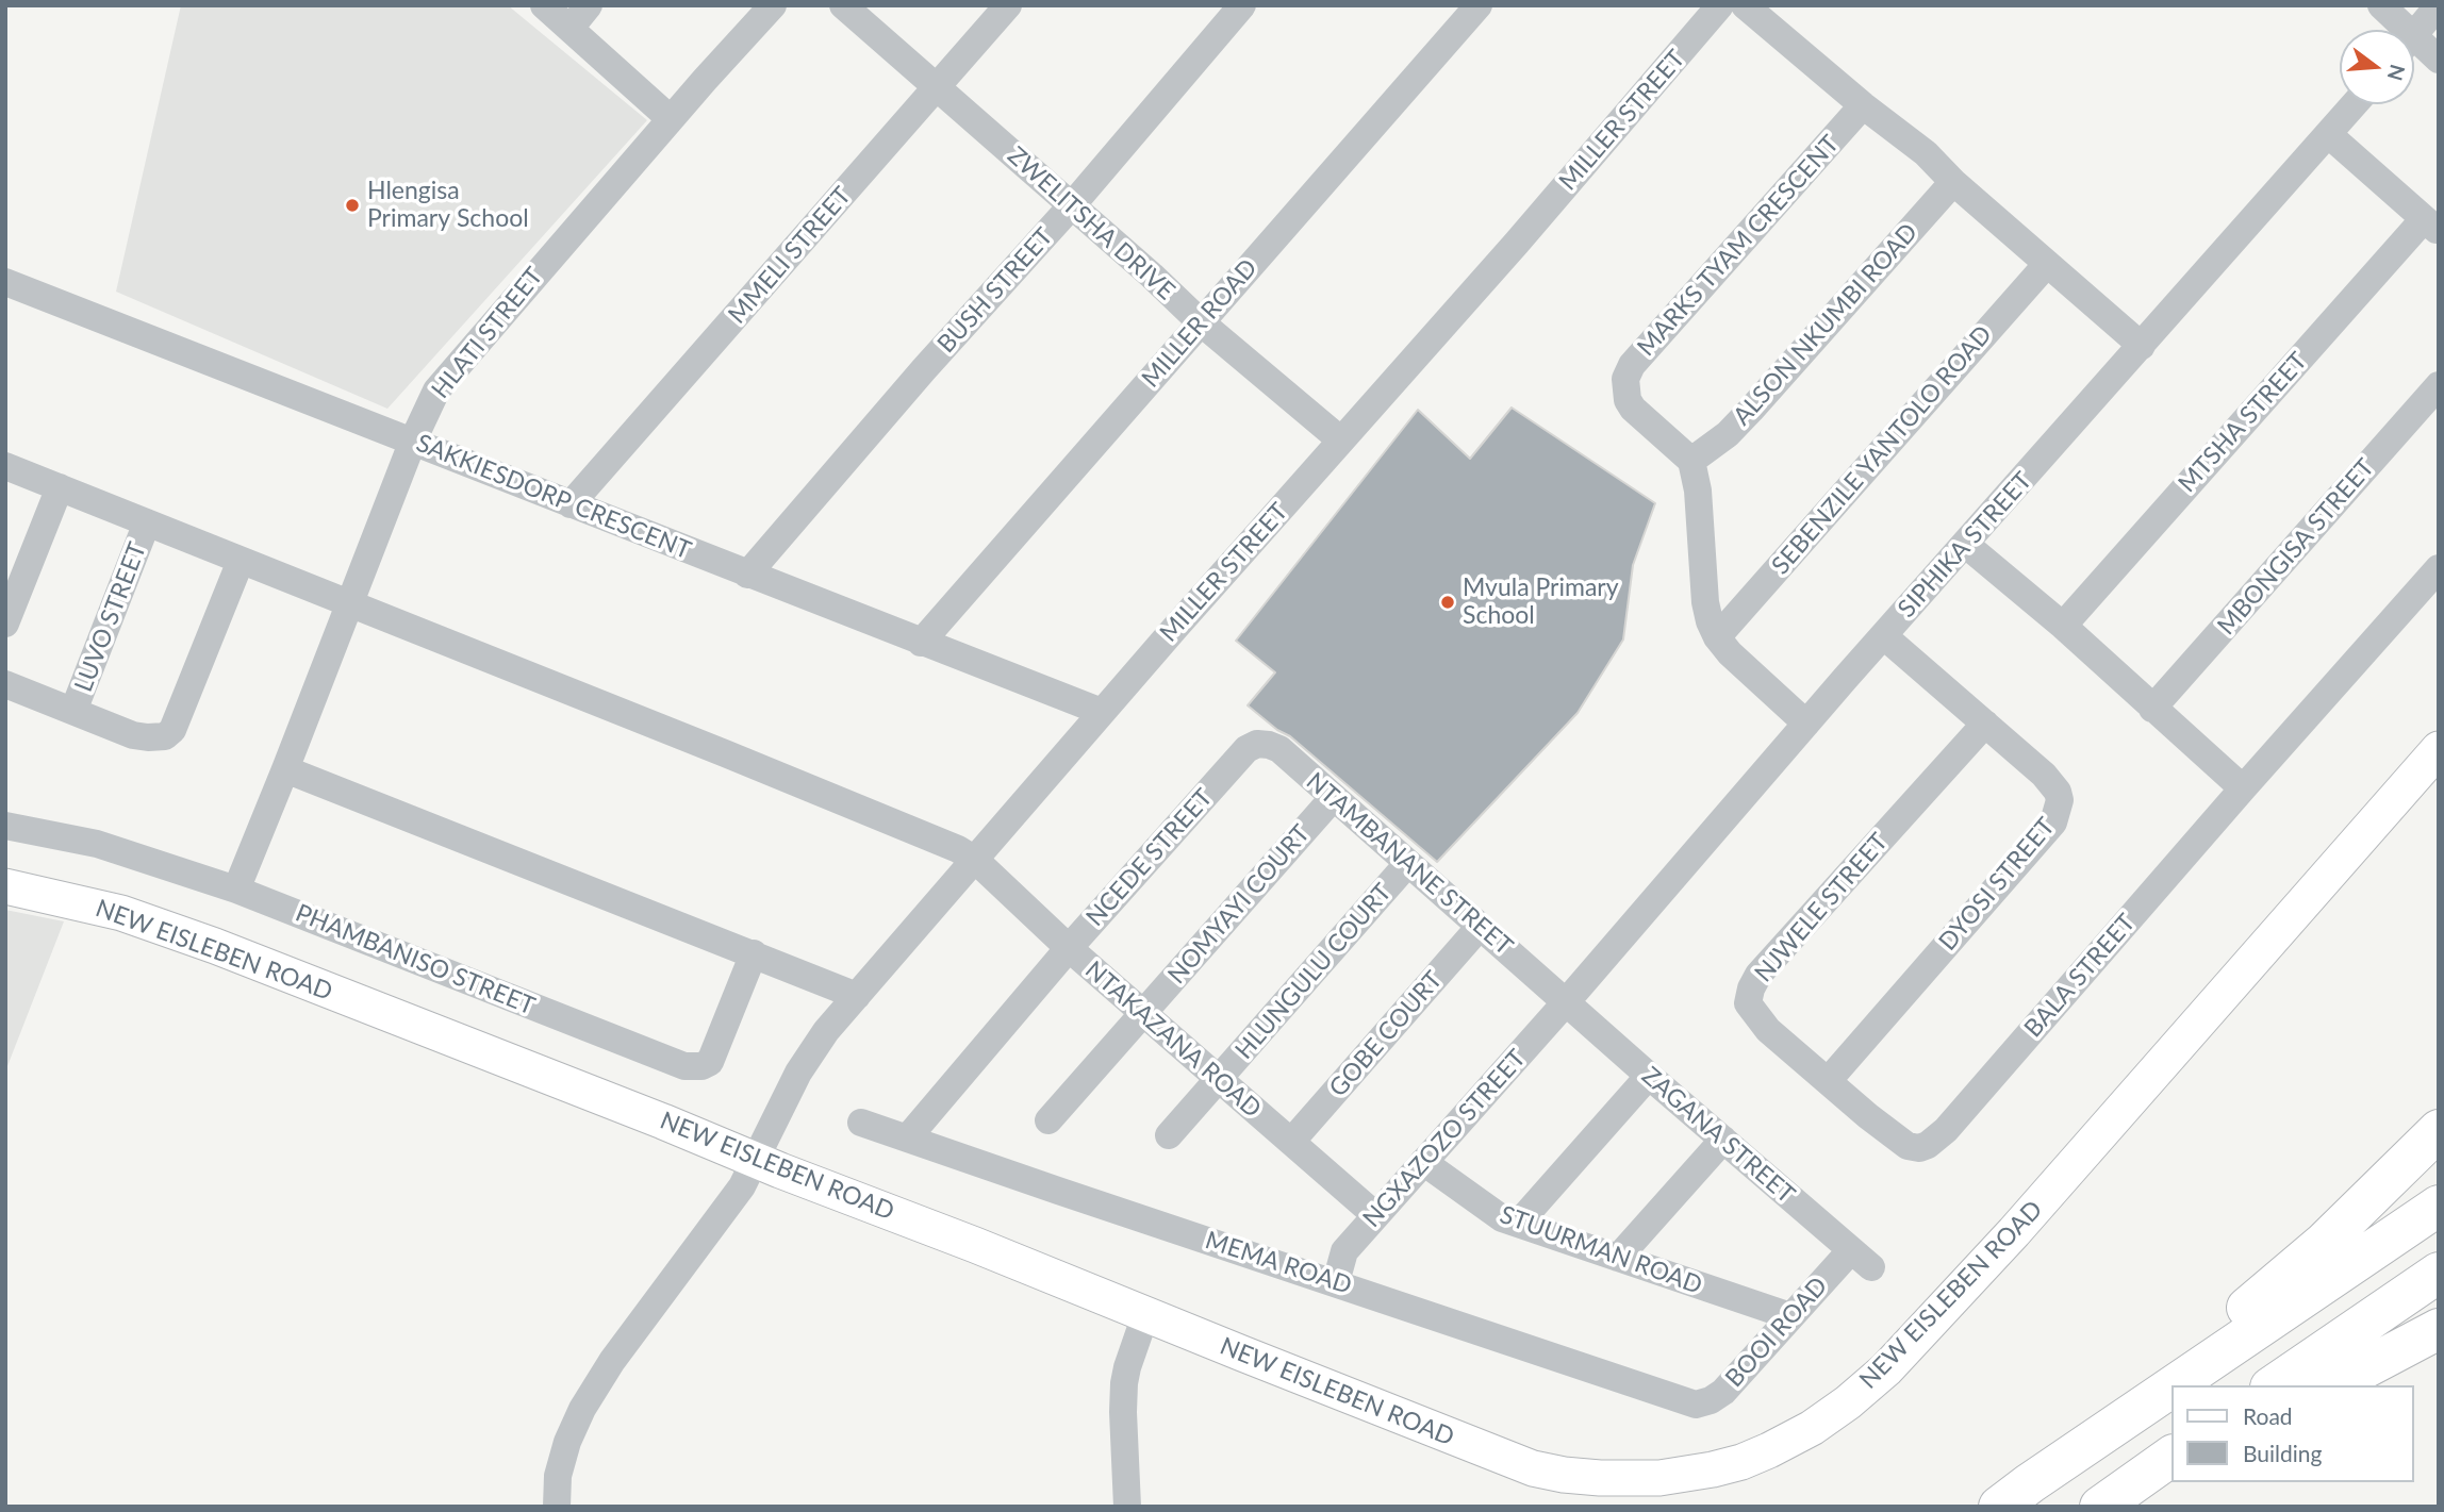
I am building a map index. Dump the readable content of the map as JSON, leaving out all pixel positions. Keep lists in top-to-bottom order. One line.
{"streets":{"main road":["NEW EISLEBEN ROAD"],"street":["MILLER STREET","ZWELITSHA DRIVE","MARKS TYAM CRESCENT","MMELI STREET","BUSH STREET","MILLER ROAD","ALSON NKUMBI ROAD","HLATI STREET","MTSHA STREET","SEBENZILE YANTOLO ROAD","SAKKIESDORP CRESCENT","SIPHIKA STREET","MBONGISA STREET","LUVO STREET","NCEDE STREET","NTAMBANANE STREET","DYOSI STREET","NOMYAYI COURT","NJWELE STREET","PHAMBANISO STREET","HLUNGULU COURT","BALA STREET","GOBE COURT","NTAKAZANA ROAD","ZAGANA STREET","NGXAZOZO STREET","STUURMAN ROAD","MEMA ROAD","BOOI ROAD"]},"crossings":[["MILLER STREET","ZWELITSHA DRIVE"],["MILLER STREET","SAKKIESDORP CRESCENT"],["MILLER STREET","NEW EISLEBEN ROAD"],["MILLER STREET","NTAKAZANA ROAD"],["ZWELITSHA DRIVE","MMELI STREET"],["ZWELITSHA DRIVE","BUSH STREET"],["ZWELITSHA DRIVE","MILLER ROAD"],["MARKS TYAM CRESCENT","ALSON NKUMBI ROAD"],["MMELI STREET","SAKKIESDORP CRESCENT"],["BUSH STREET","SAKKIESDORP CRESCENT"],["MILLER ROAD","SAKKIESDORP CRESCENT"],["HLATI STREET","SAKKIESDORP CRESCENT"],["HLATI STREET","PHAMBANISO STREET"],["SIPHIKA STREET","NTAMBANANE STREET"],["SIPHIKA STREET","DYOSI STREET"],["SIPHIKA STREET","ZAGANA STREET"],["SIPHIKA STREET","NGXAZOZO STREET"],["NCEDE STREET","NTAMBANANE STREET"],["NCEDE STREET","NTAKAZANA ROAD"],["NCEDE STREET","MEMA ROAD"],["NTAMBANANE STREET","NOMYAYI COURT"],["NTAMBANANE STREET","HLUNGULU COURT"],["NTAMBANANE STREET","GOBE COURT"],["NTAMBANANE STREET","ZAGANA STREET"],["NTAMBANANE STREET","NGXAZOZO STREET"],["DYOSI STREET","NJWELE STREET"],["NOMYAYI COURT","NTAKAZANA ROAD"],["NJWELE STREET","BALA STREET"],["HLUNGULU COURT","NTAKAZANA ROAD"],["GOBE COURT","NTAKAZANA ROAD"],["NTAKAZANA ROAD","NGXAZOZO STREET"],["ZAGANA STREET","NGXAZOZO STREET"],["ZAGANA STREET","BOOI ROAD"],["NGXAZOZO STREET","STUURMAN ROAD"],["NGXAZOZO STREET","MEMA ROAD"],["STUURMAN ROAD","BOOI ROAD"],["MEMA ROAD","BOOI ROAD"]],"places":["Hlengisa Primary School","Mvula Primary School"],"legend":["Road","Building"],"north":"right"}
